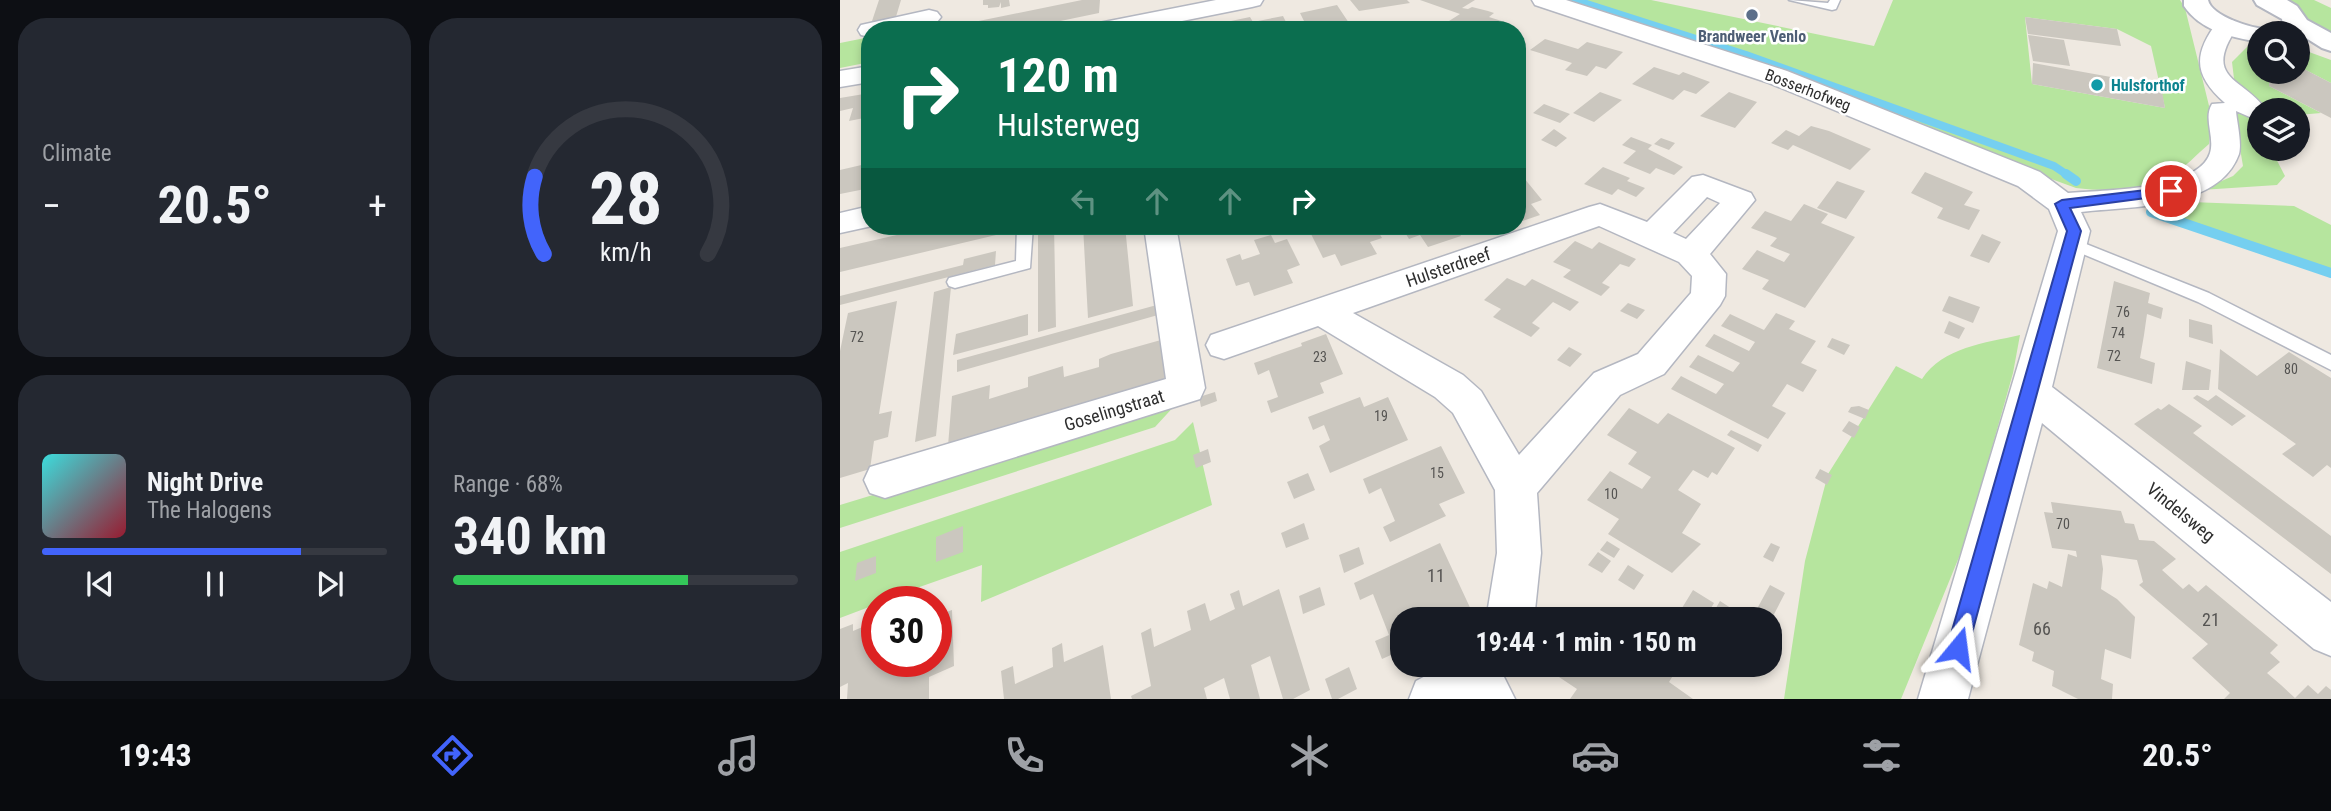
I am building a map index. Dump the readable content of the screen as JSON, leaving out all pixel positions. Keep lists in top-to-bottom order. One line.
{"streets":{"street":["Bosserhofweg","Hulsterdreef","Goselingstraat","Vindelsweg"]},"places":["Brandweer Venlo","Hulsforthof"],"house_numbers":["76","74","72","72","23","80","19","15","10","70","11","21","66"],"page":{"tile":["Climate",["Range · 68%","340 km"]],"turn":["120 m","Hulsterweg"],"heat":["−","20.5°","+"],"song":["Night Drive","The Halogens"],"limit":"30","trip":"19:44 · 1 min · 150 m","tabs":["19:43","20.5°"],"gauge":["28","km/h"]}}
